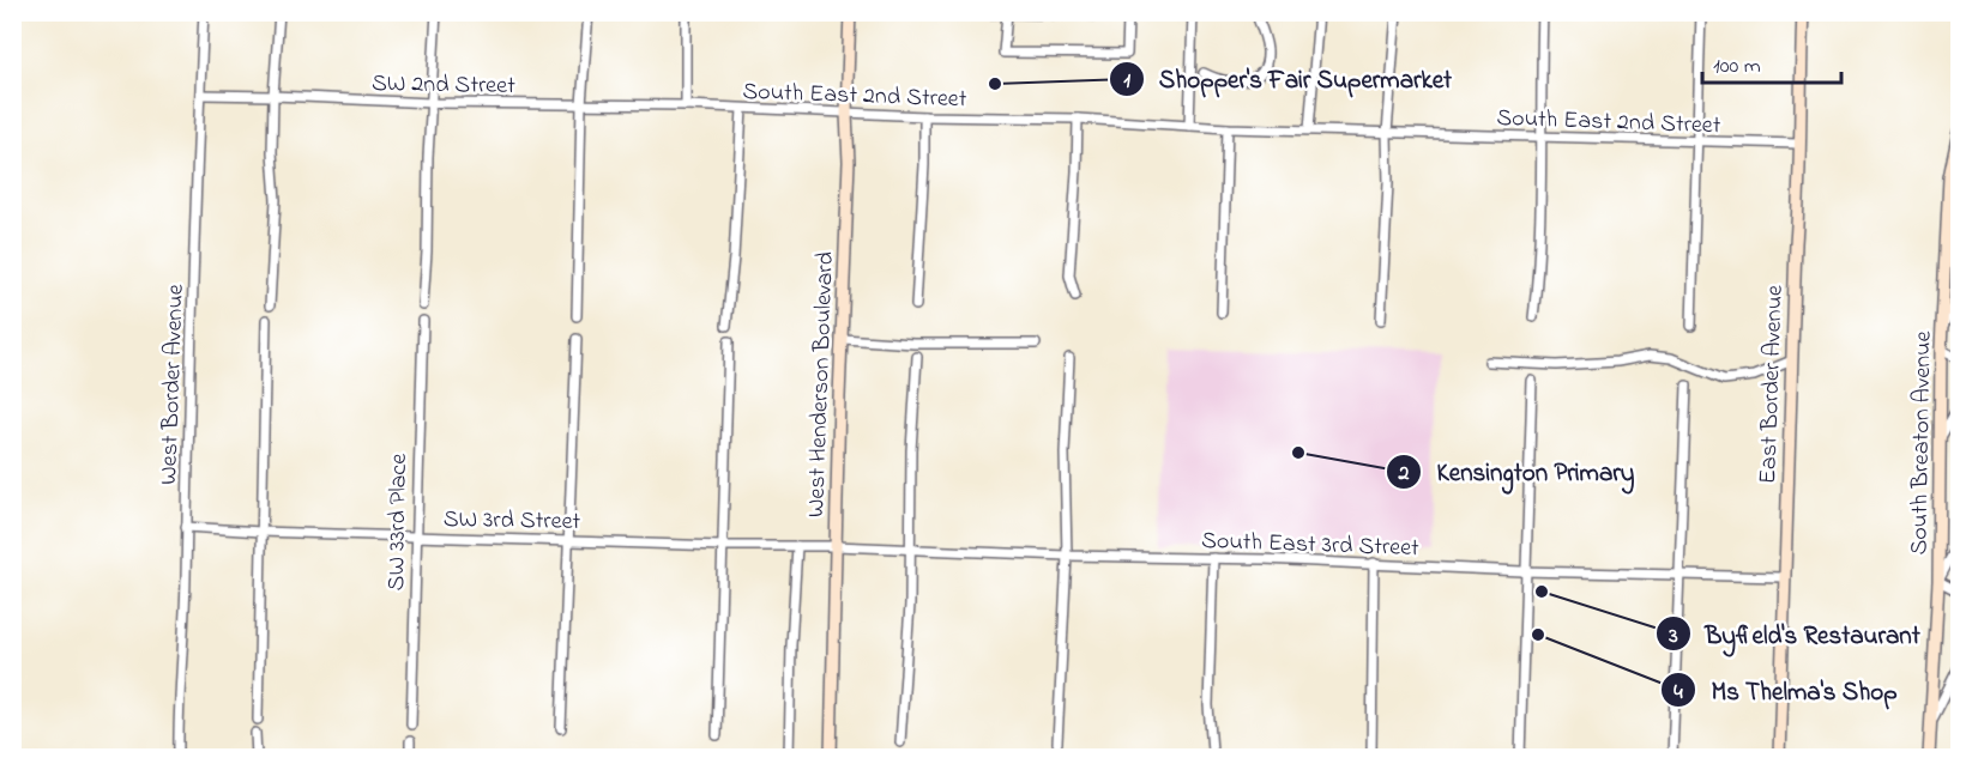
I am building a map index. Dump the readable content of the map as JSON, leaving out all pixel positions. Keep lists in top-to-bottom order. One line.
{"streets":{"street":["SW 2nd Street","South East 2nd Street","West Border Avenue","West Henderson Boulevard","East Border Avenue","South Breaton Avenue","SW 3rd Street","SW 33rd Place","South East 3rd Street"]},"crossings":[["SW 2nd Street","South East 2nd Street"],["SW 2nd Street","West Border Avenue"],["South East 2nd Street","West Henderson Boulevard"],["South East 2nd Street","East Border Avenue"],["West Border Avenue","SW 3rd Street"],["West Henderson Boulevard","SW 3rd Street"],["West Henderson Boulevard","South East 3rd Street"],["East Border Avenue","South East 3rd Street"],["SW 3rd Street","SW 33rd Place"],["SW 3rd Street","South East 3rd Street"]],"places":["Shopper's Fair Supermarket","Kensington Primary","Byfield's Restaurant","Ms Thelma's Shop"],"scale_bar":"100 m"}
